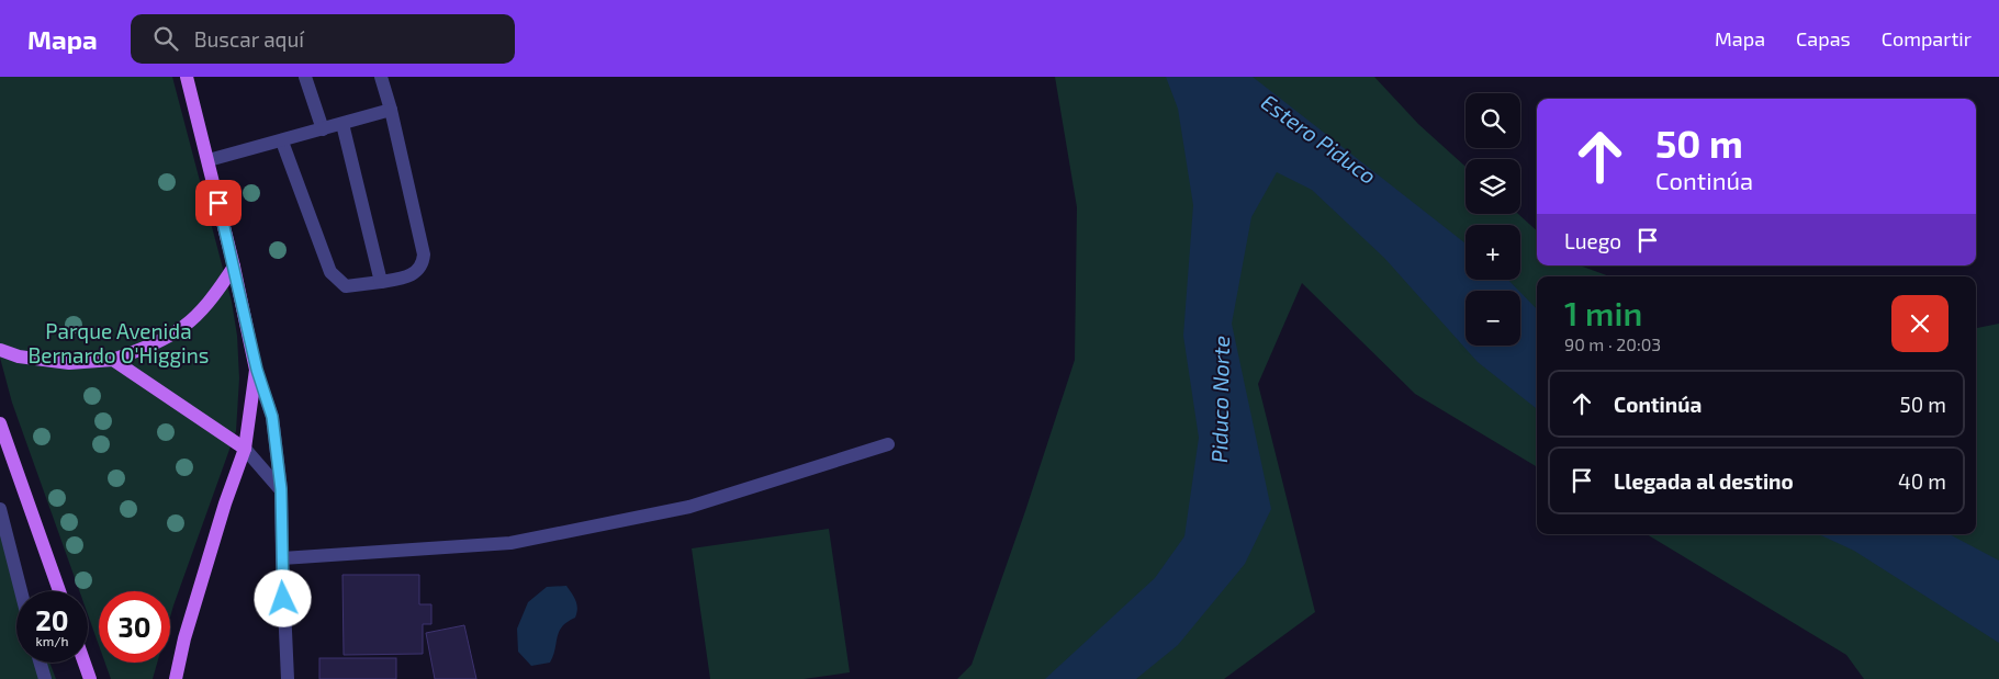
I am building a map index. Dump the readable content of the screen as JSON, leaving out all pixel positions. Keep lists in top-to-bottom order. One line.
{"water":["Estero Piduco","Piduco Norte"],"parks":["Parque Avenida Bernardo O'Higgins"],"page":{"header":"Mapa","search":"Buscar aquí","nav":["Mapa","Capas","Compartir"],"map_buttons":["+","−"],"turn":["50 m","Continúa"],"then":"Luego","heading":["1 min","90 m · 20:03"],"list":[{"name":"Continúa","value":"50 m"},{"name":"Llegada al destino","value":"40 m"}],"speed":"20 km/h","limit":"30"}}
